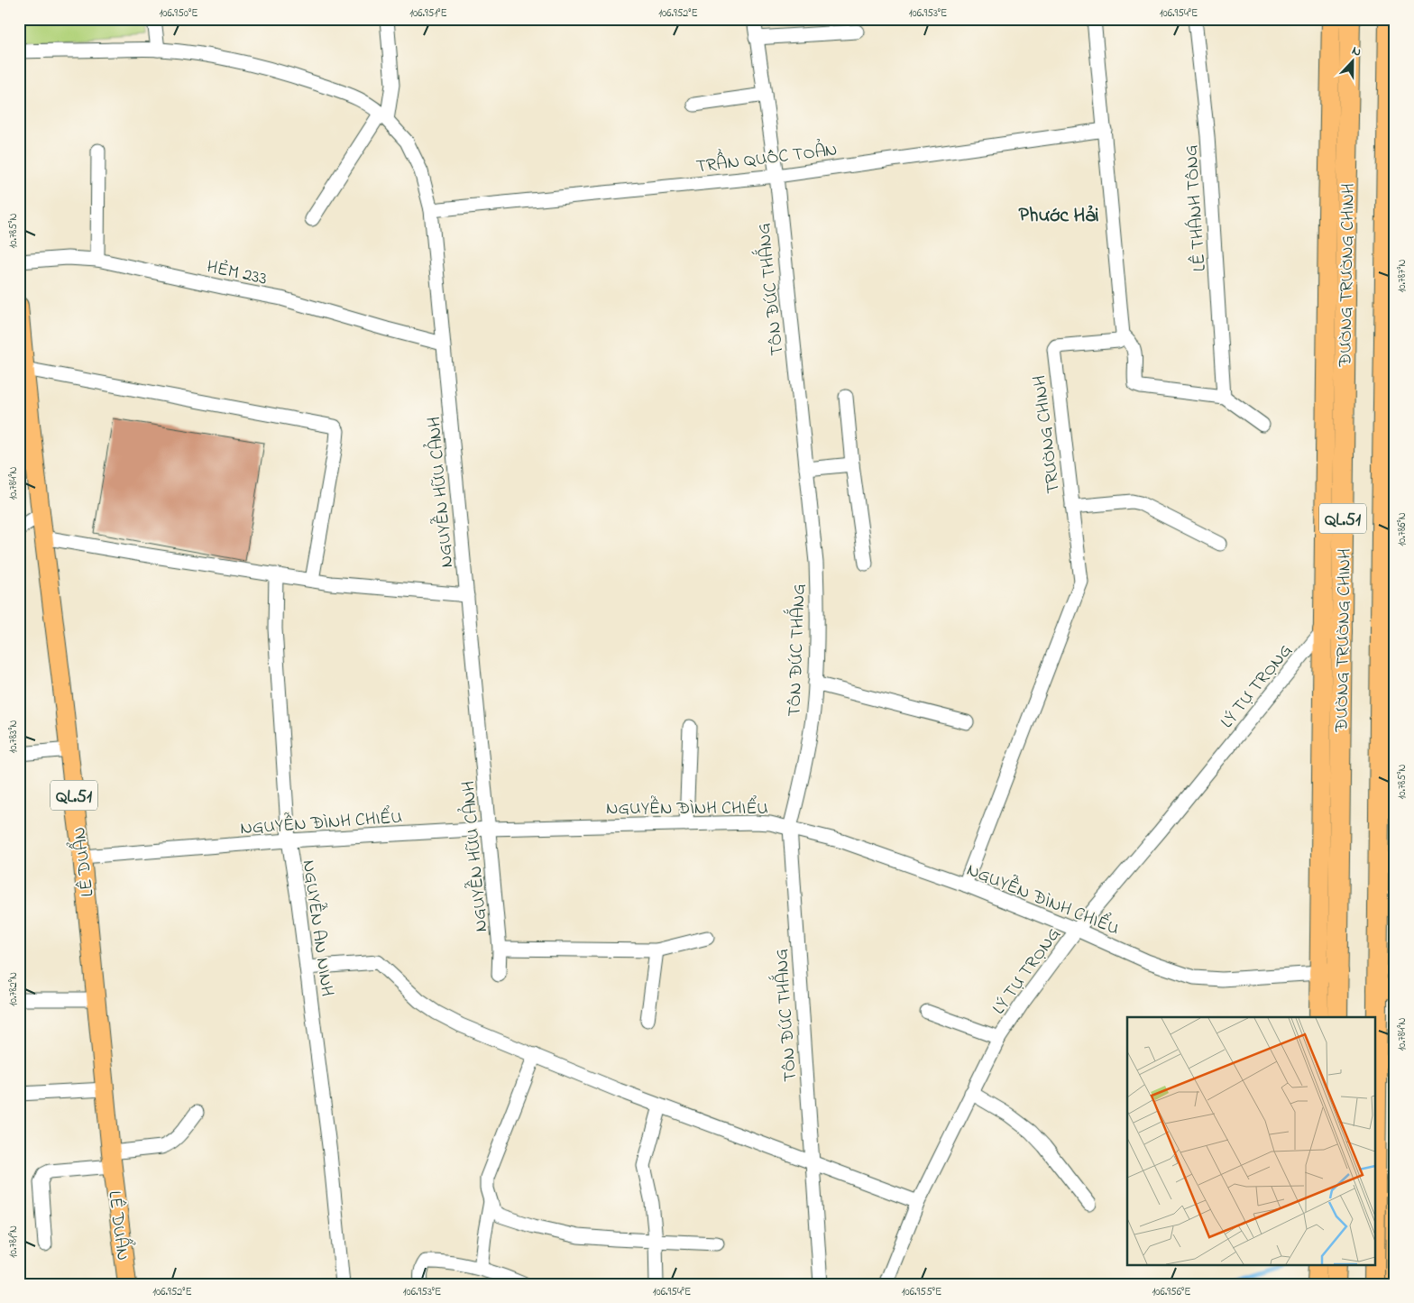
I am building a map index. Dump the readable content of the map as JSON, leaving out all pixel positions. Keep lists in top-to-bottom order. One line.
{"streets":{"highway":["ĐƯỜNG TRƯỜNG CHINH","QL.51"],"main road":["LÊ DUẨN"],"street":["TRẦN QUỐC TOẢN","LÊ THÁNH TÔNG","HẺM 233","TÔN ĐỨC THẮNG","TRƯỜNG CHINH","NGUYỄN HỮU CẢNH","LÝ TỰ TRỌNG","NGUYỄN ĐÌNH CHIỂU","NGUYỄN AN NINH"]},"crossings":[["TRẦN QUỐC TOẢN","TÔN ĐỨC THẮNG"],["TRẦN QUỐC TOẢN","NGUYỄN HỮU CẢNH"],["HẺM 233","NGUYỄN HỮU CẢNH"],["ĐƯỜNG TRƯỜNG CHINH","LÝ TỰ TRỌNG"],["ĐƯỜNG TRƯỜNG CHINH","NGUYỄN ĐÌNH CHIỂU"],["TÔN ĐỨC THẮNG","NGUYỄN ĐÌNH CHIỂU"],["TRƯỜNG CHINH","NGUYỄN ĐÌNH CHIỂU"],["NGUYỄN HỮU CẢNH","NGUYỄN ĐÌNH CHIỂU"],["LÝ TỰ TRỌNG","NGUYỄN ĐÌNH CHIỂU"],["NGUYỄN ĐÌNH CHIỂU","LÊ DUẨN"],["NGUYỄN ĐÌNH CHIỂU","NGUYỄN AN NINH"]],"districts":["Phước Hải"],"north":"top","coordinates":["106.950°E","106.951°E","106.952°E","106.953°E","106.954°E","10.785°N","10.787°N","10.784°N","10.786°N","10.783°N","10.782°N","10.781°N","106.955°E","106.956°E"]}
